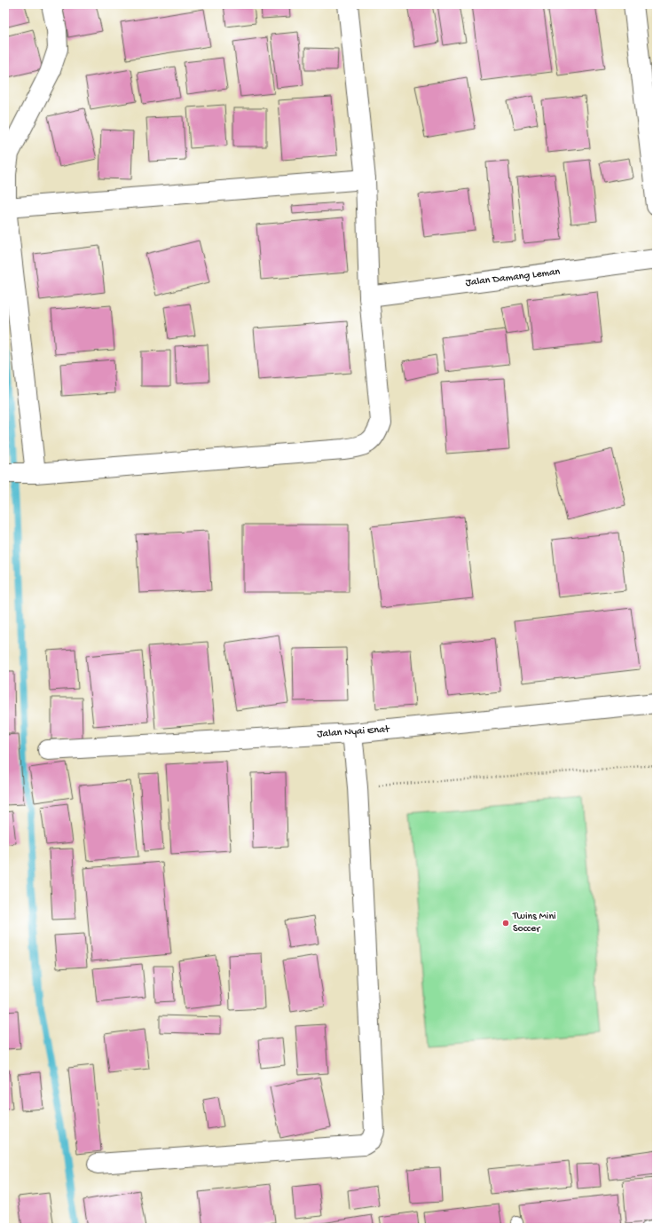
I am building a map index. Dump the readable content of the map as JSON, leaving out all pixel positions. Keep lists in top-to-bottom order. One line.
{"streets":{"street":["Jalan Damang Leman","Jalan Nyai Enat"]},"places":["Twins Mini Soccer"]}
